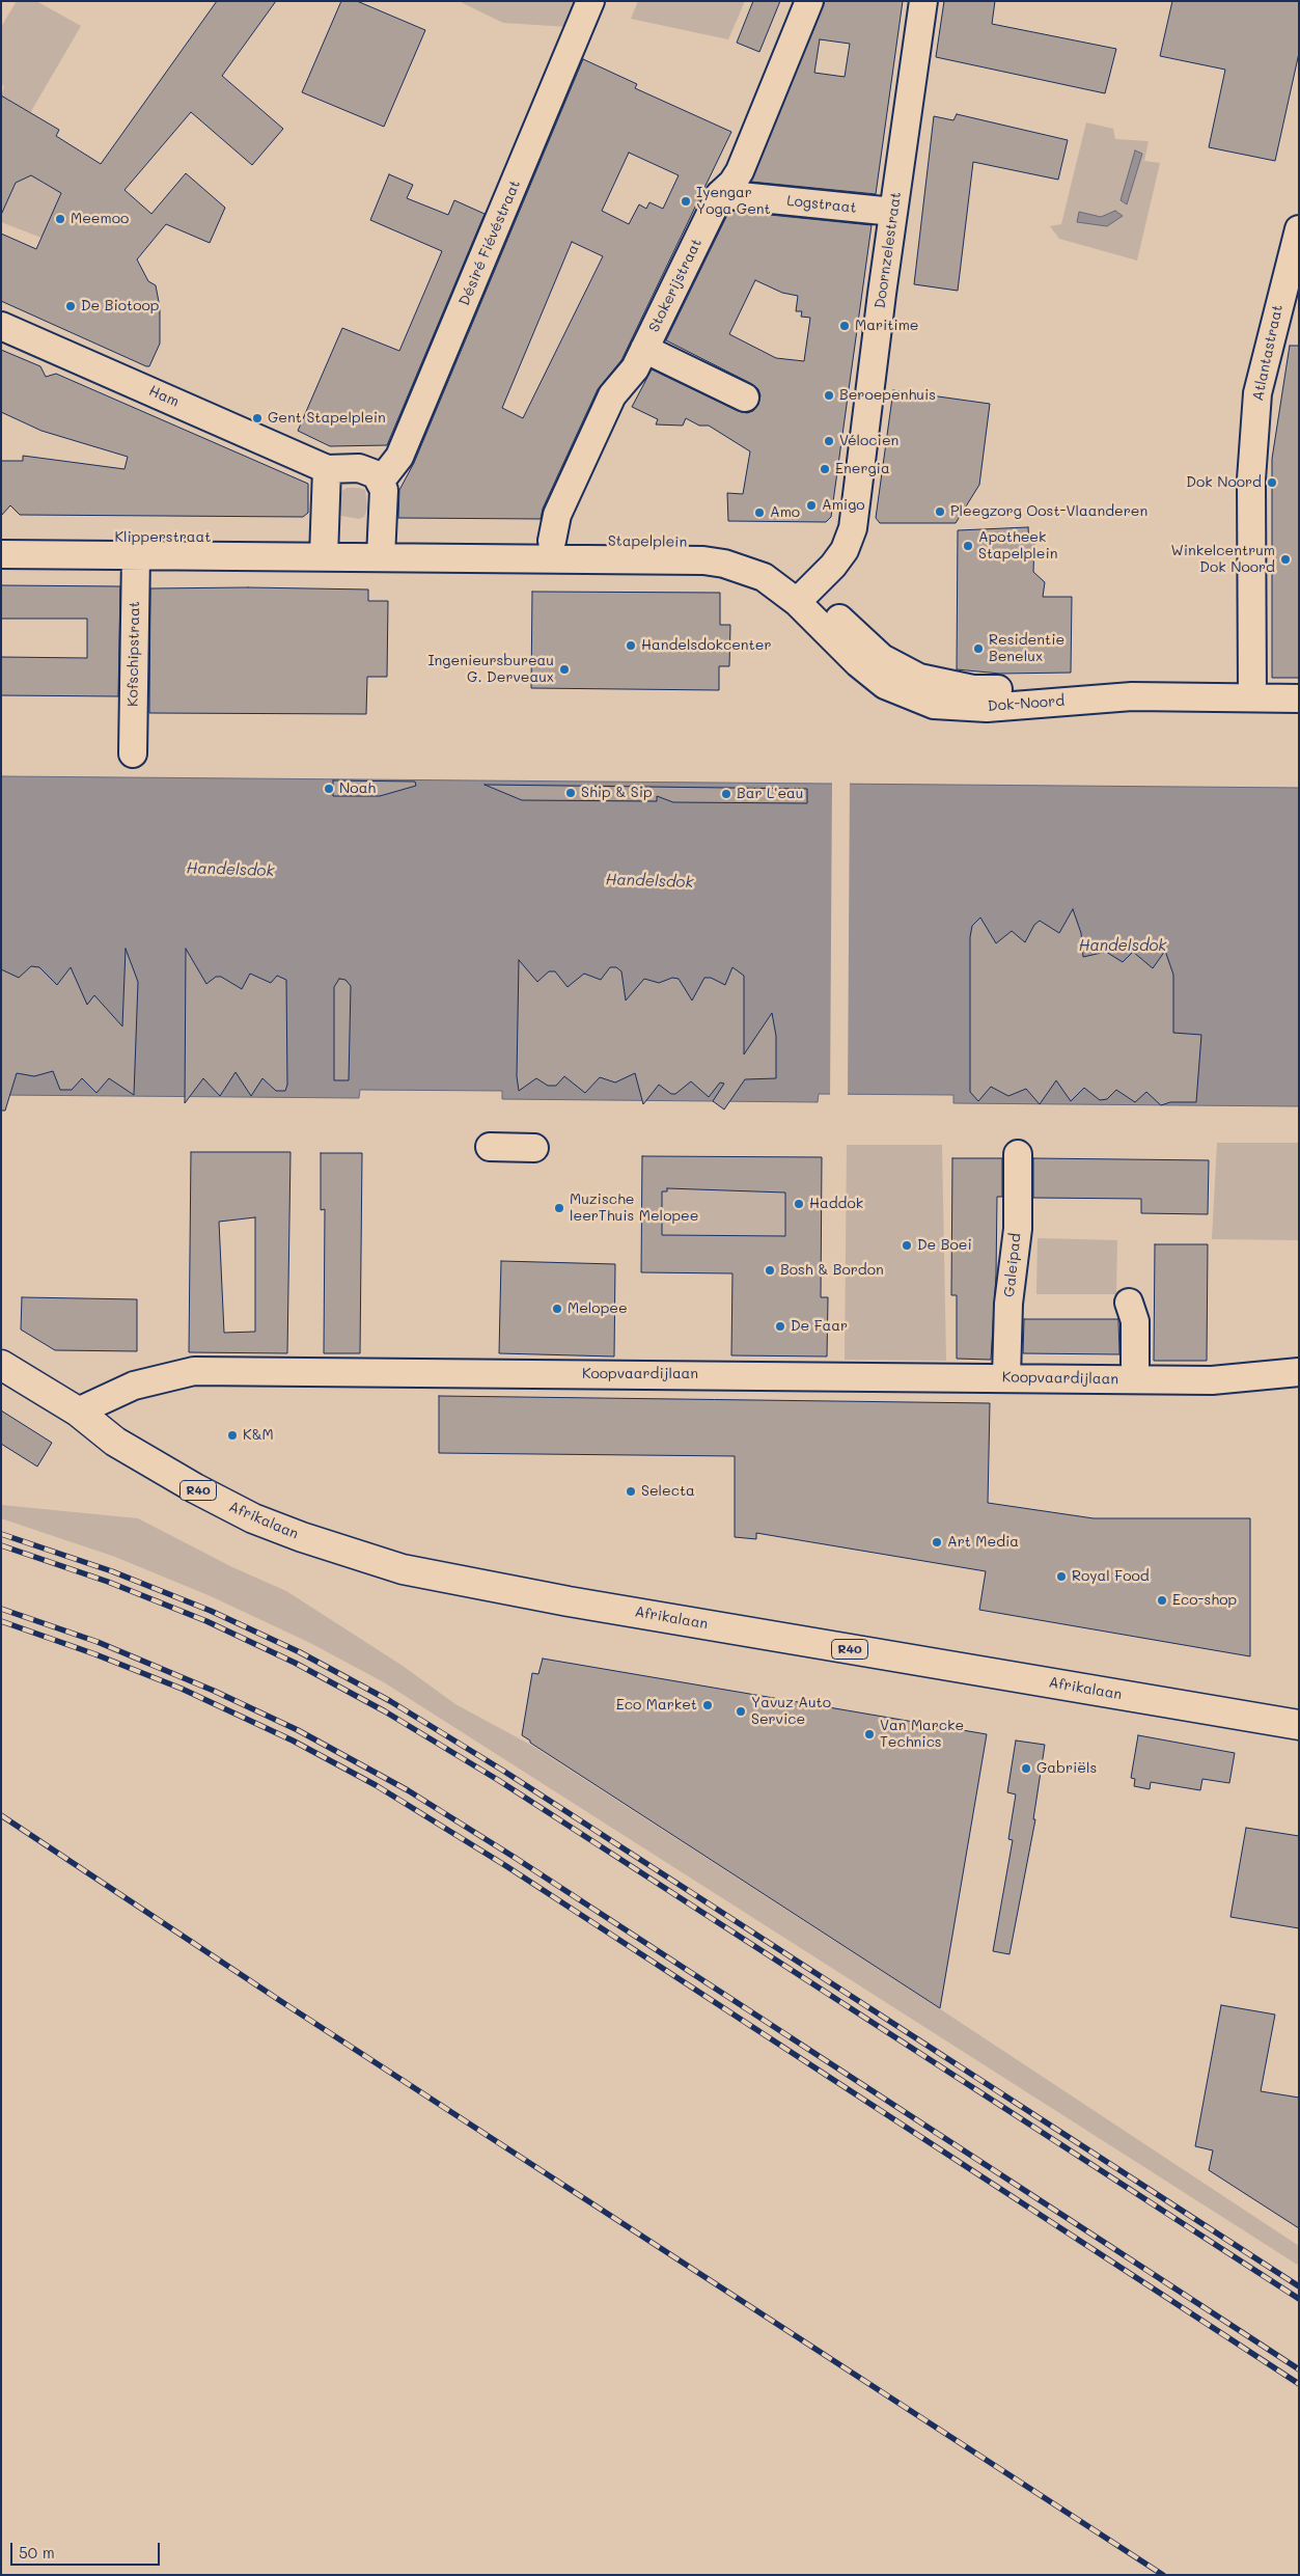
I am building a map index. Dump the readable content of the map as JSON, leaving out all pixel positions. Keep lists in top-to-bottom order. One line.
{"streets":{"main road":["R40","Afrikalaan"],"street":["Logstraat","Désiré Fiévéstraat","Doornzelestraat","Stokerijstraat","Atlantastraat","Ham","Klipperstraat","Stapelplein","Kofschipstraat","Dok-Noord","Galeipad","Koopvaardijlaan"]},"crossings":[["Logstraat","Doornzelestraat"],["Logstraat","Stokerijstraat"],["Désiré Fiévéstraat","Ham"],["Doornzelestraat","Stapelplein"],["Stokerijstraat","Stapelplein"],["Atlantastraat","Dok-Noord"],["Klipperstraat","Stapelplein"],["Klipperstraat","Kofschipstraat"],["Stapelplein","Dok-Noord"],["Galeipad","Koopvaardijlaan"],["Koopvaardijlaan","R40"],["Koopvaardijlaan","Afrikalaan"],["R40","Afrikalaan"]],"water":["Handelsdok"],"places":["Iyengar Yoga Gent","Meemoo","De Biotoop","Maritime","Beroepenhuis","Gent Stapelplein","Vélocien","Energia","Dok Noord","Amigo","Pleegzorg Oost-Vlaanderen","Amo","Apotheek Stapelplein","Winkelcentrum Dok Noord","Handelsdokcenter","Residentie Benelux","Ingenieursbureau G. Derveaux","Noah","Ship & Sip","Bar L'eau","Haddok","Muzische leerThuis Melopee","De Boei","Bosh & Bordon","Melopee","De Faar","K&M","Selecta","Art Media","Royal Food","Eco-shop","Eco Market","Yavuz Auto Service","Van Marcke Technics","Gabriëls"],"scale_bar":"50 m"}
